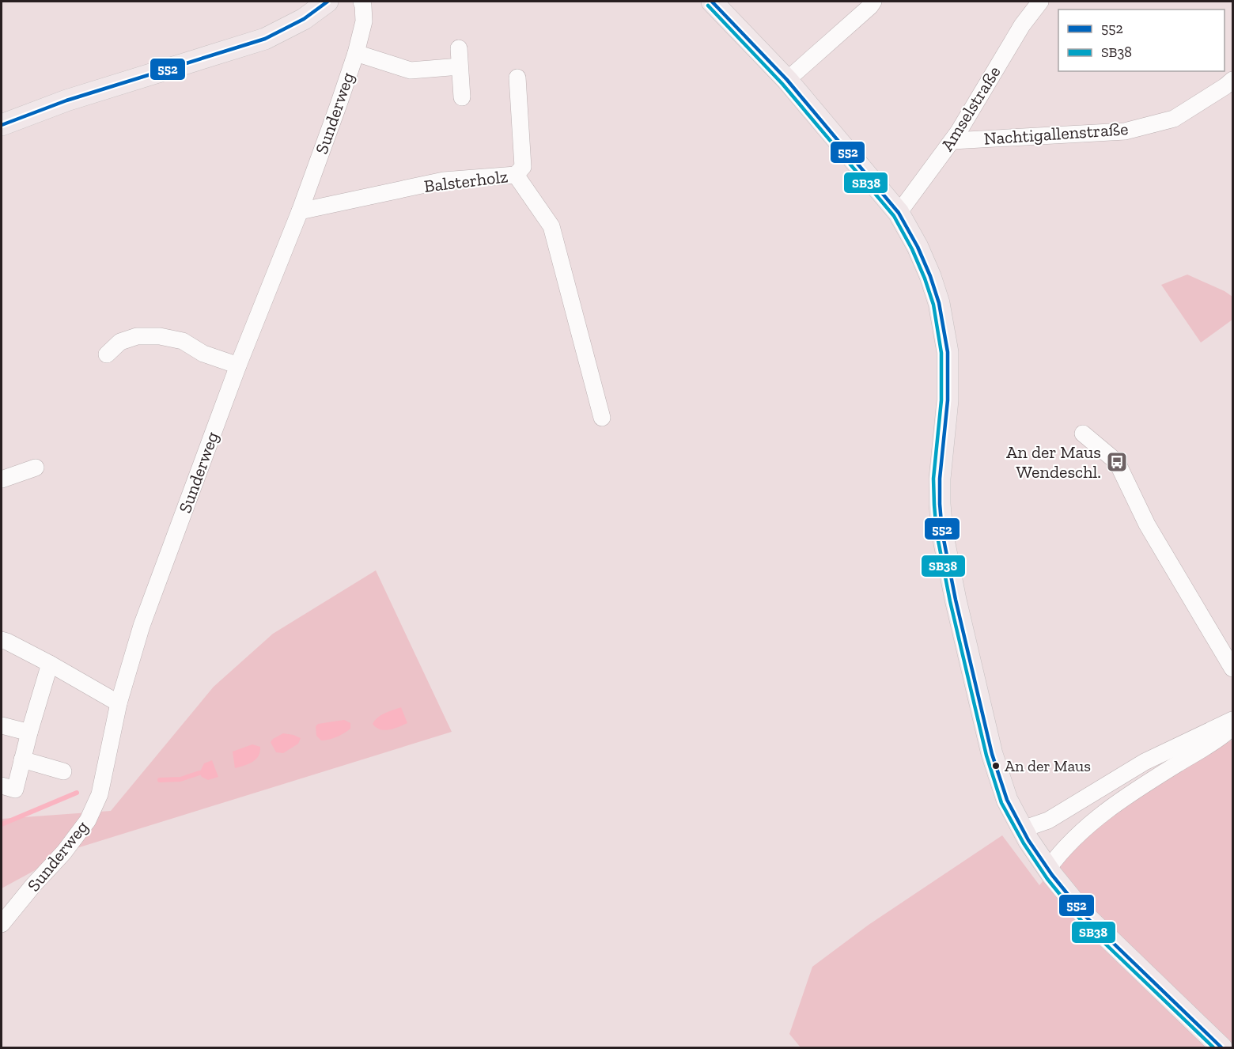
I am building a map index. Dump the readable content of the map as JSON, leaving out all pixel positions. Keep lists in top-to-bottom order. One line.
{"streets":{"street":["Amselstraße","Sunderweg","Nachtigallenstraße","Balsterholz"]},"crossings":[["Amselstraße","Nachtigallenstraße"],["Sunderweg","Balsterholz"]],"places":{"bus stop":["An der Maus Wendeschl."],"other":["An der Maus"]},"lines":["transit line 552","transit line SB38"],"legend":["552","SB38"]}
